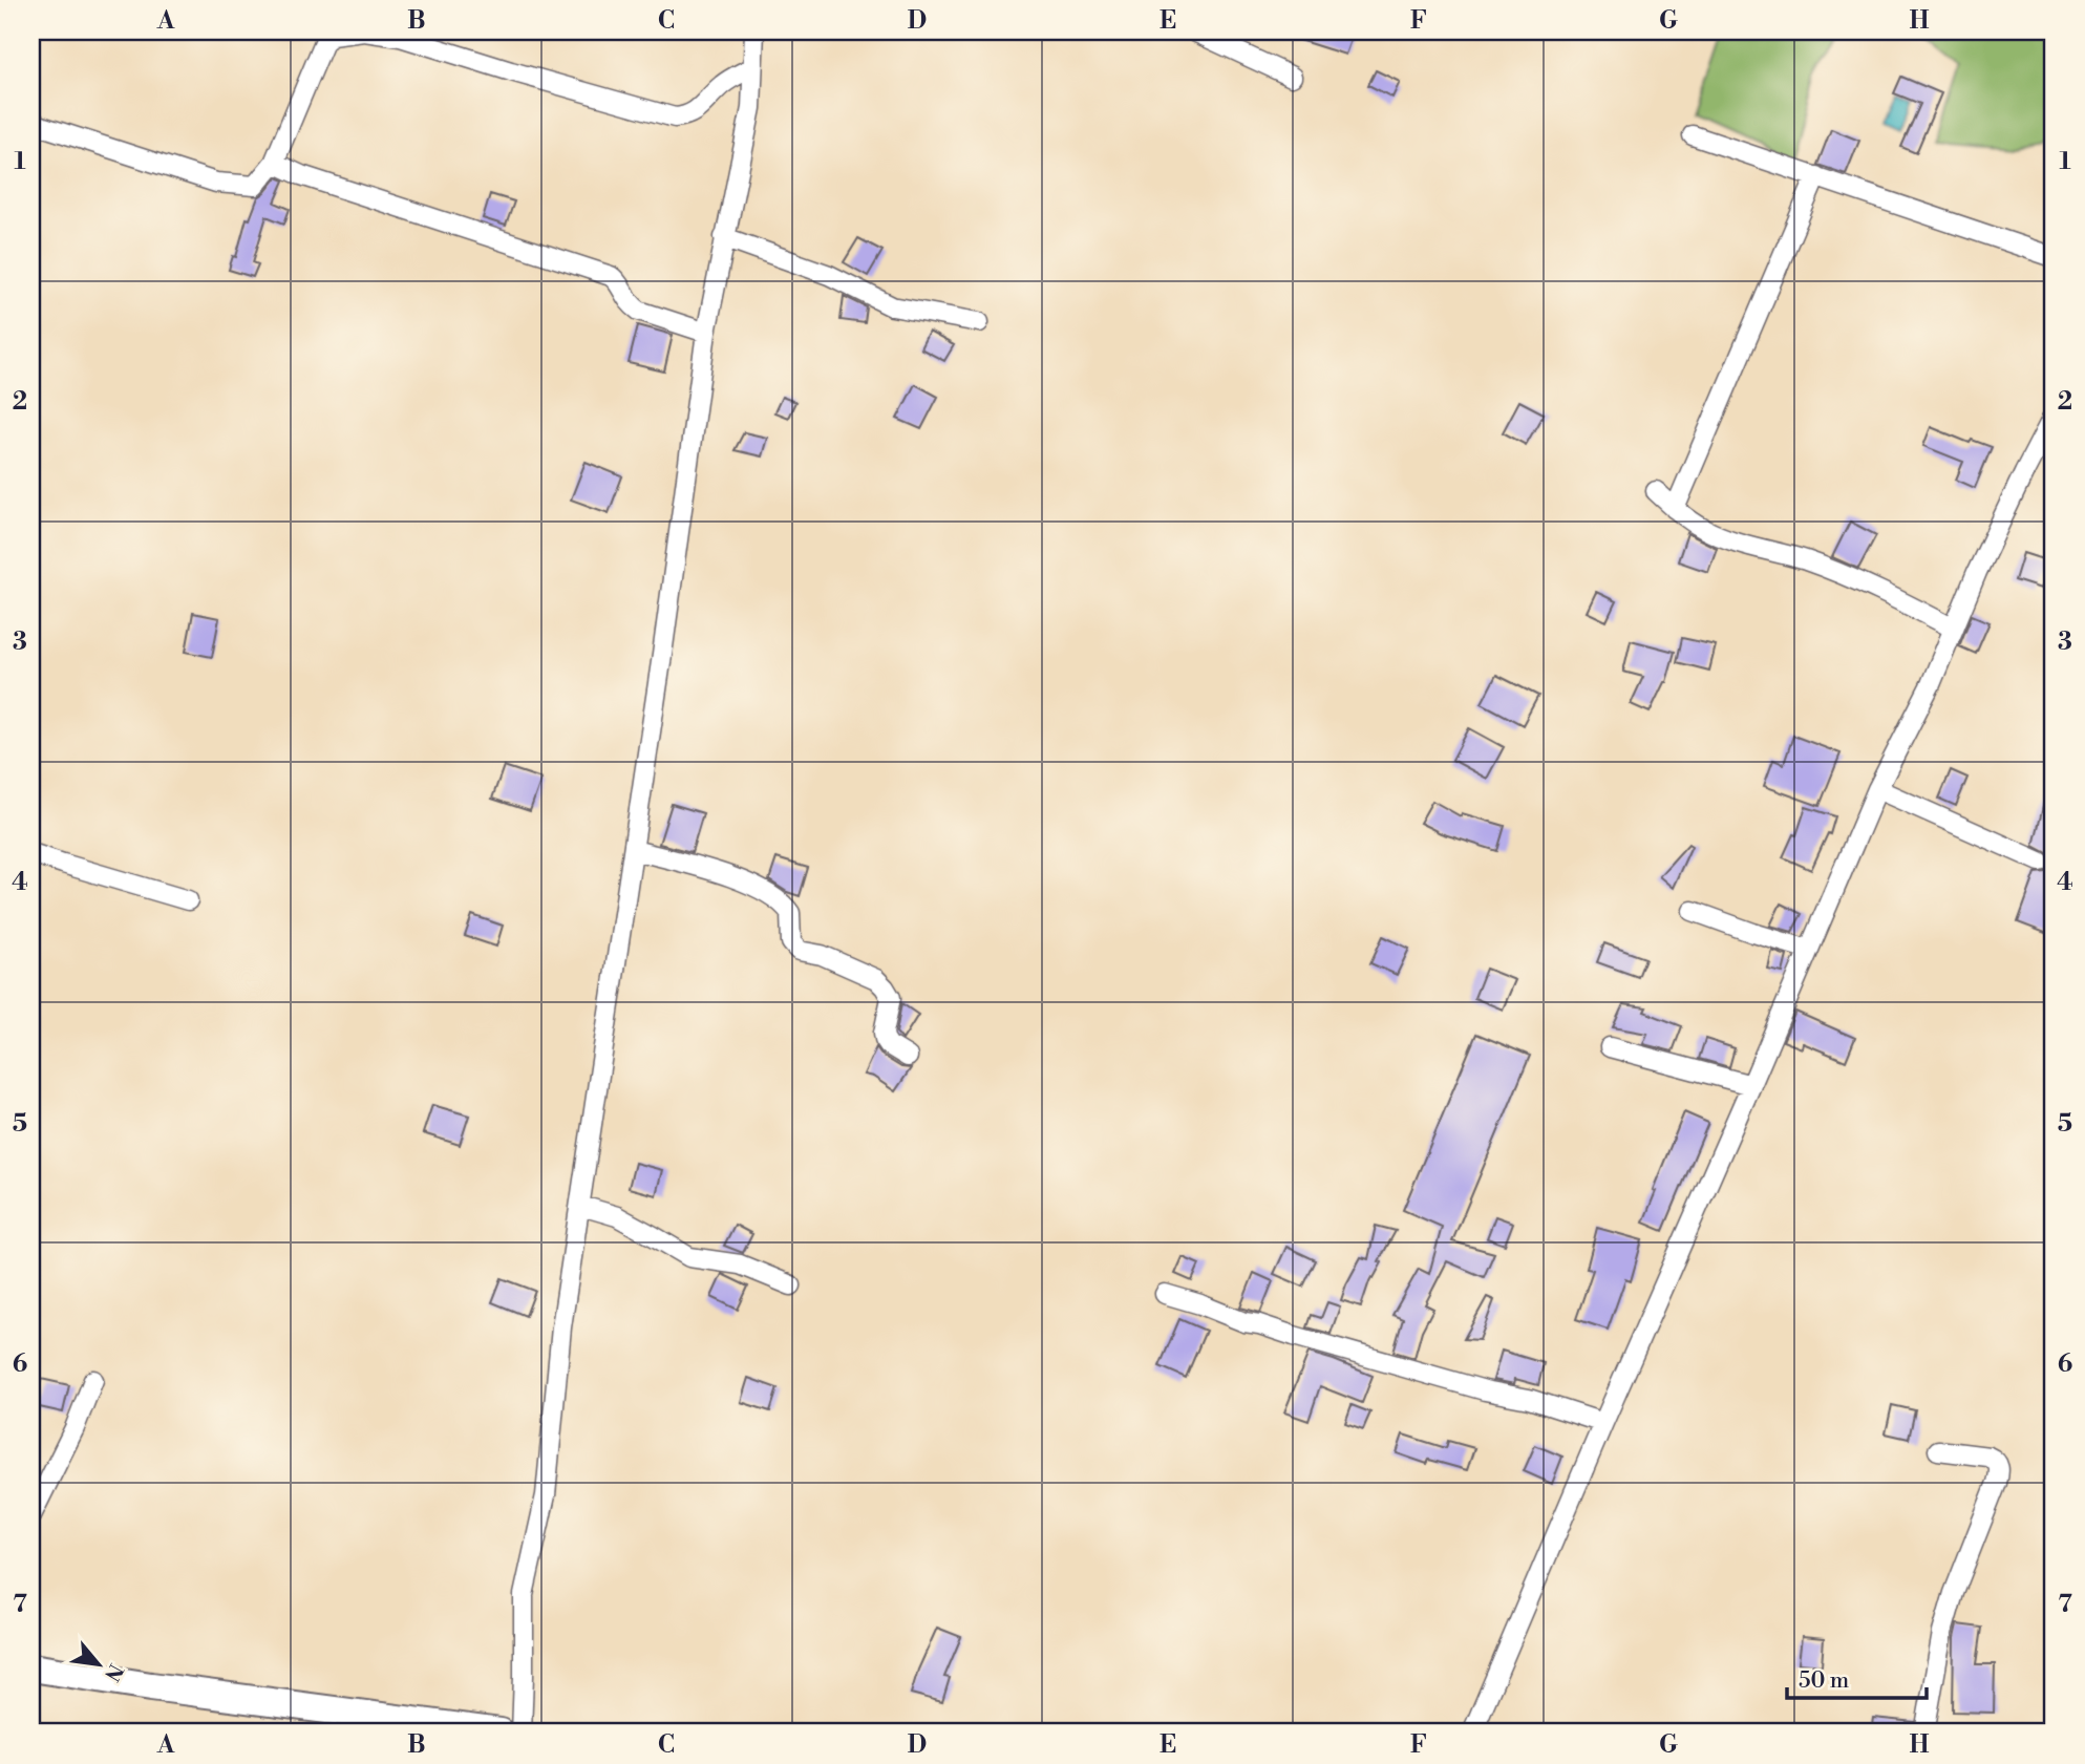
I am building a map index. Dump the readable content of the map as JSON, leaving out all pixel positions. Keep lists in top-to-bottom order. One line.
{"scale_bar":"50 m","north":"bottom right","grid":{"columns":["A","B","C","D","E","F","G","H"],"rows":["1","2","3","4","5","6","7"]}}
